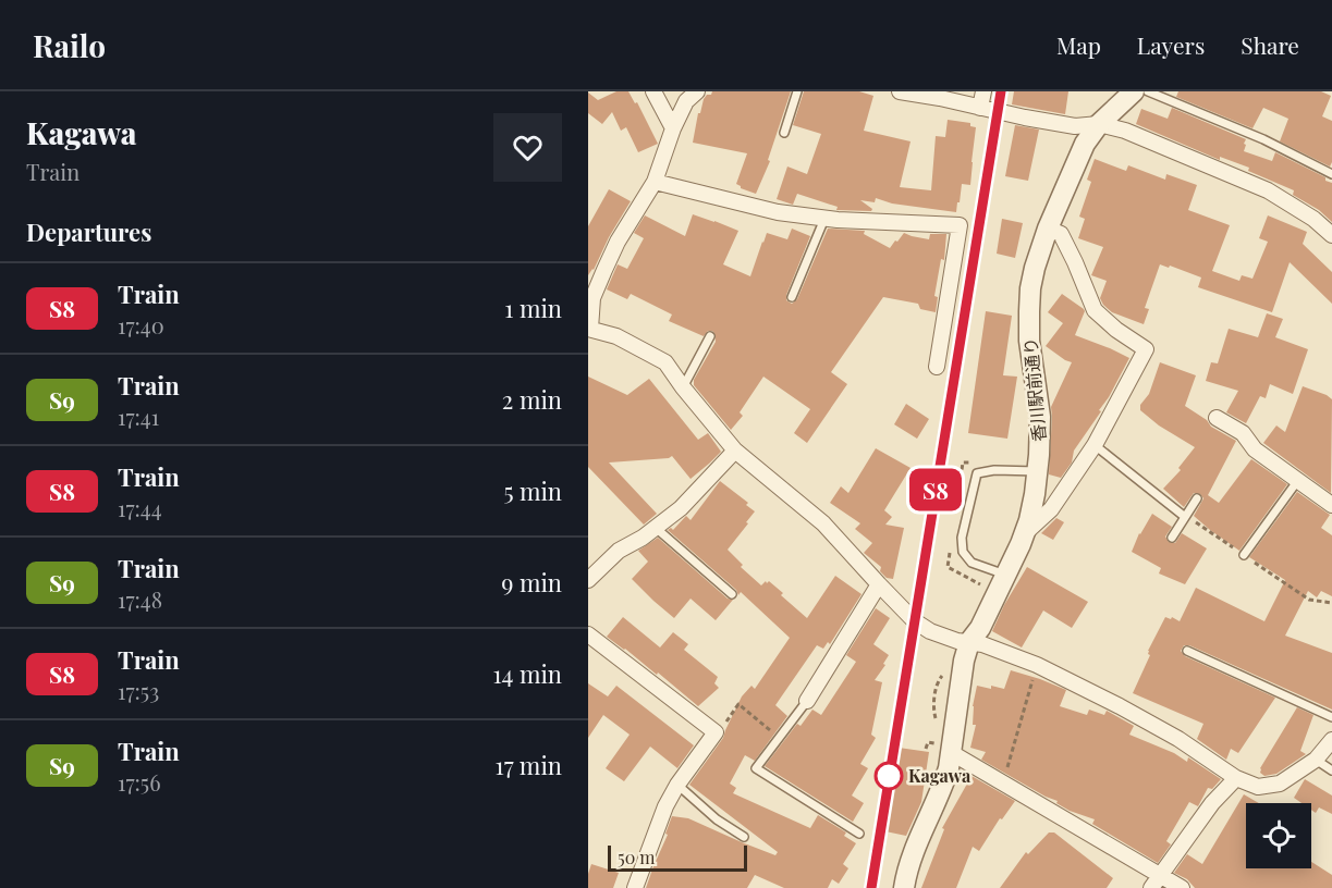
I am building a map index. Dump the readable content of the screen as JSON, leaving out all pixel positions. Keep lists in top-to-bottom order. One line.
{"streets":{"street":["香川駅前通り"]},"places":["Kagawa"],"scale_bar":"50 m","page":{"header":"Railo","nav":["Map","Layers","Share"],"heading":[["Kagawa","Train"],"Departures"],"on_map":"S8","list":[{"mark":"S8","name":"Train","note":"17:40","value":"1 min"},{"mark":"S9","name":"Train","note":"17:41","value":"2 min"},{"mark":"S8","name":"Train","note":"17:44","value":"5 min"},{"mark":"S9","name":"Train","note":"17:48","value":"9 min"},{"mark":"S8","name":"Train","note":"17:53","value":"14 min"},{"mark":"S9","name":"Train","note":"17:56","value":"17 min"}],"scale":"50 m"}}
